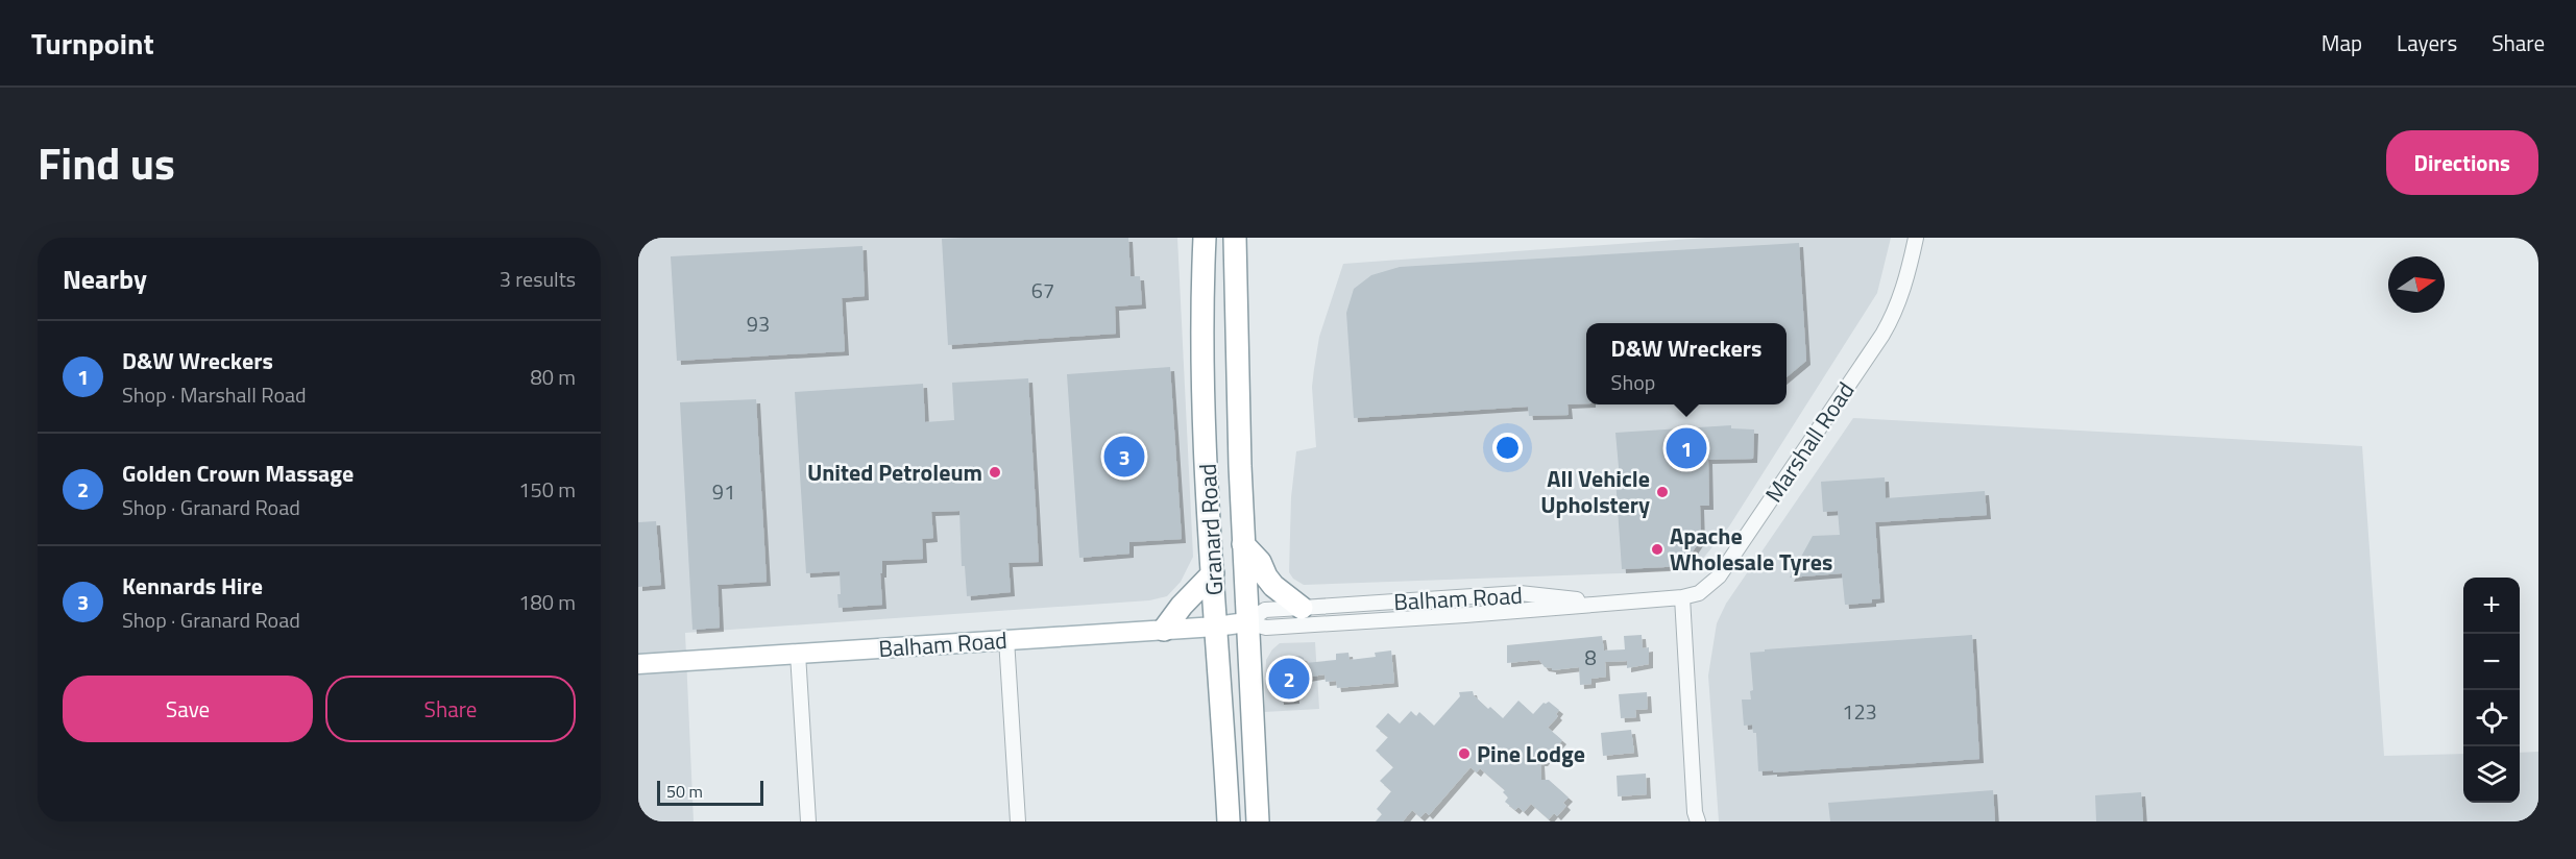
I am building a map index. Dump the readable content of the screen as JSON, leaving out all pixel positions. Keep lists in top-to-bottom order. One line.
{"streets":{"highway":["Granard Road"],"main road":["Balham Road"],"street":["Marshall Road"]},"crossings":[["Marshall Road","Balham Road"],["Granard Road","Balham Road"]],"places":["United Petroleum","All Vehicle Upholstery","Apache Wholesale Tyres","Pine Lodge"],"house_numbers":["67","93","91","8","123"],"scale_bar":"50 m","north":"right","page":{"header":"Turnpoint","nav":["Map","Layers","Share"],"title":"Find us","buttons":["Directions",["Save","Share"]],"heading":["Nearby","3 results"],"list":[{"mark":"1","name":"D&W Wreckers","note":"Shop · Marshall Road","value":"80 m"},{"mark":"2","name":"Golden Crown Massage","note":"Shop · Granard Road","value":"150 m"},{"mark":"3","name":"Kennards Hire","note":"Shop · Granard Road","value":"180 m"}],"popup":["D&W Wreckers","Shop"],"pins":["1","3","2"],"map_buttons":["+","−"],"scale":"50 m"}}
